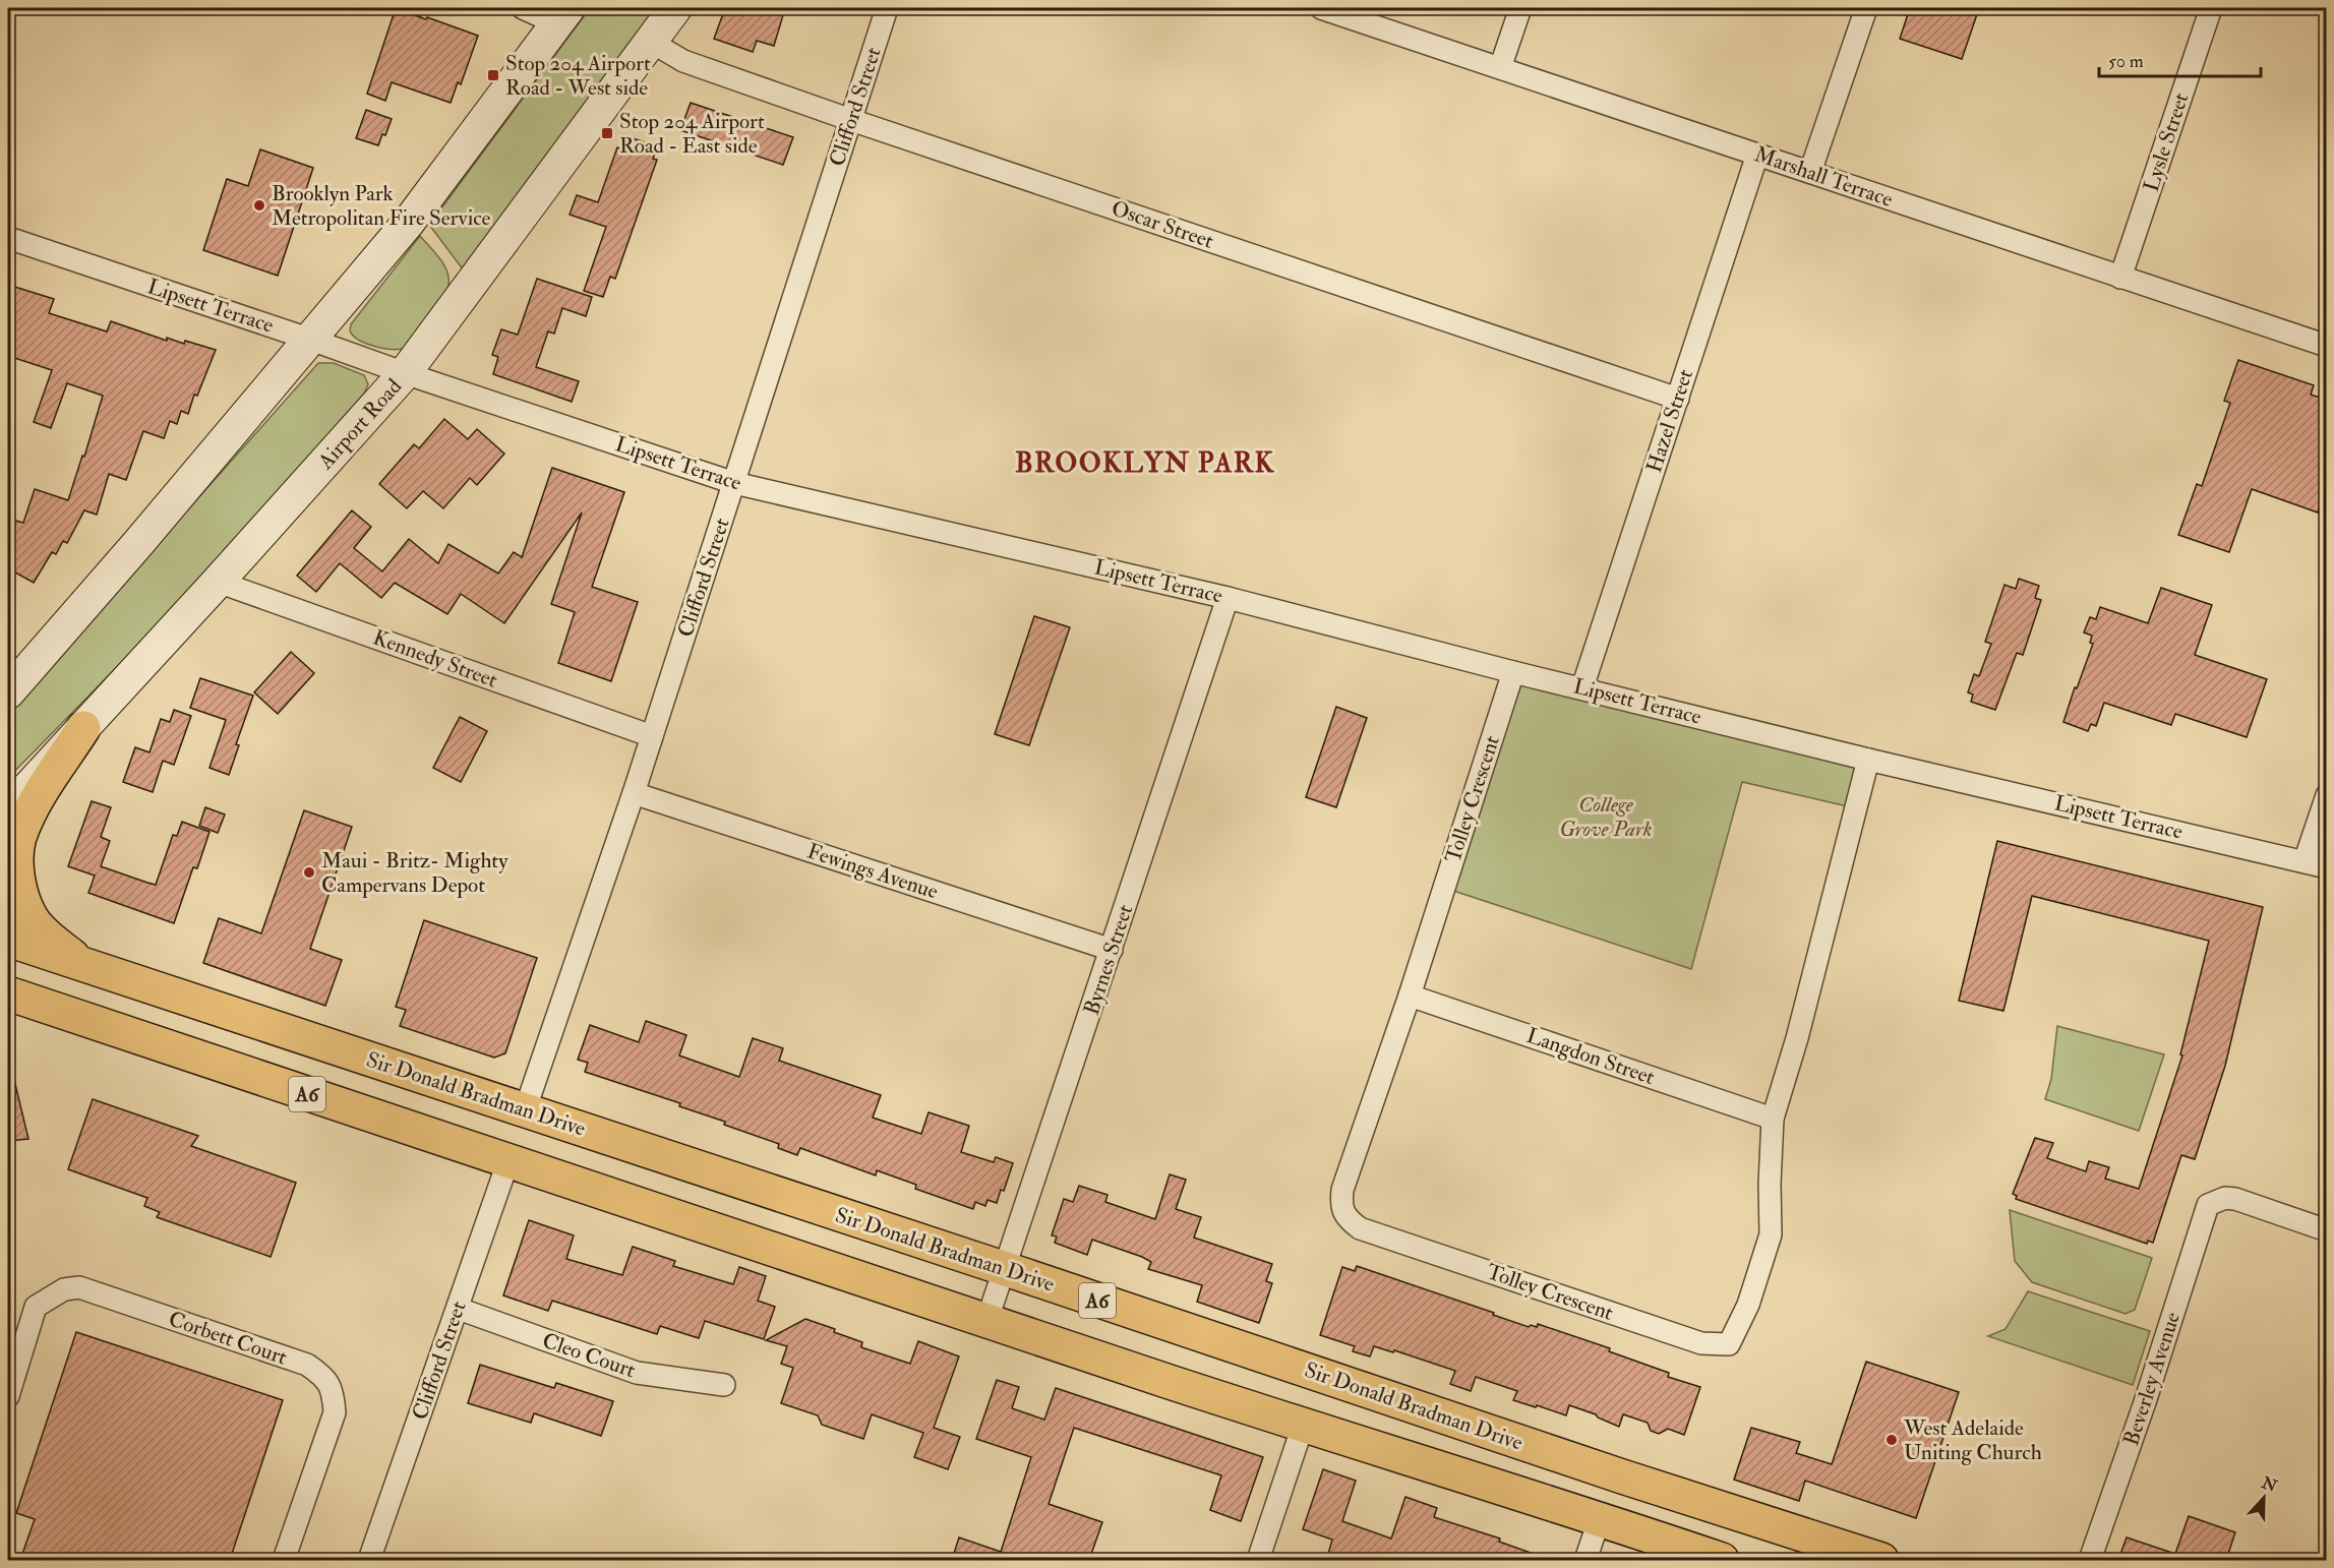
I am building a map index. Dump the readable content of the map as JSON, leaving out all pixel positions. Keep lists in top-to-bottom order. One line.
{"streets":{"main road":["Airport Road","A6","Sir Donald Bradman Drive"],"street":["Clifford Street","Lysle Street","Marshall Terrace","Oscar Street","Lipsett Terrace","Hazel Street","Kennedy Street","Tolley Crescent","Fewings Avenue","Byrnes Street","Langdon Street","Corbett Court","Cleo Court","Beverley Avenue"]},"crossings":[["Clifford Street","Oscar Street"],["Clifford Street","Lipsett Terrace"],["Clifford Street","Kennedy Street"],["Clifford Street","Fewings Avenue"],["Clifford Street","A6"],["Clifford Street","Sir Donald Bradman Drive"],["Clifford Street","Cleo Court"],["Lysle Street","Marshall Terrace"],["Marshall Terrace","Hazel Street"],["Oscar Street","Hazel Street"],["Oscar Street","Airport Road"],["Lipsett Terrace","Hazel Street"],["Lipsett Terrace","Airport Road"],["Lipsett Terrace","Tolley Crescent"],["Lipsett Terrace","Byrnes Street"],["Airport Road","Kennedy Street"],["Tolley Crescent","Langdon Street"],["Fewings Avenue","Byrnes Street"],["Byrnes Street","A6"],["Byrnes Street","Sir Donald Bradman Drive"]],"districts":["BROOKLYN PARK"],"parks":["College Grove Park"],"places":{"transit":["Stop 204 Airport Road - West side","Stop 204 Airport Road - East side"],"other":["Brooklyn Park Metropolitan Fire Service","Maui - Britz- Mighty Campervans Depot","West Adelaide Uniting Church"]},"scale_bar":"50 m","north":"top"}
